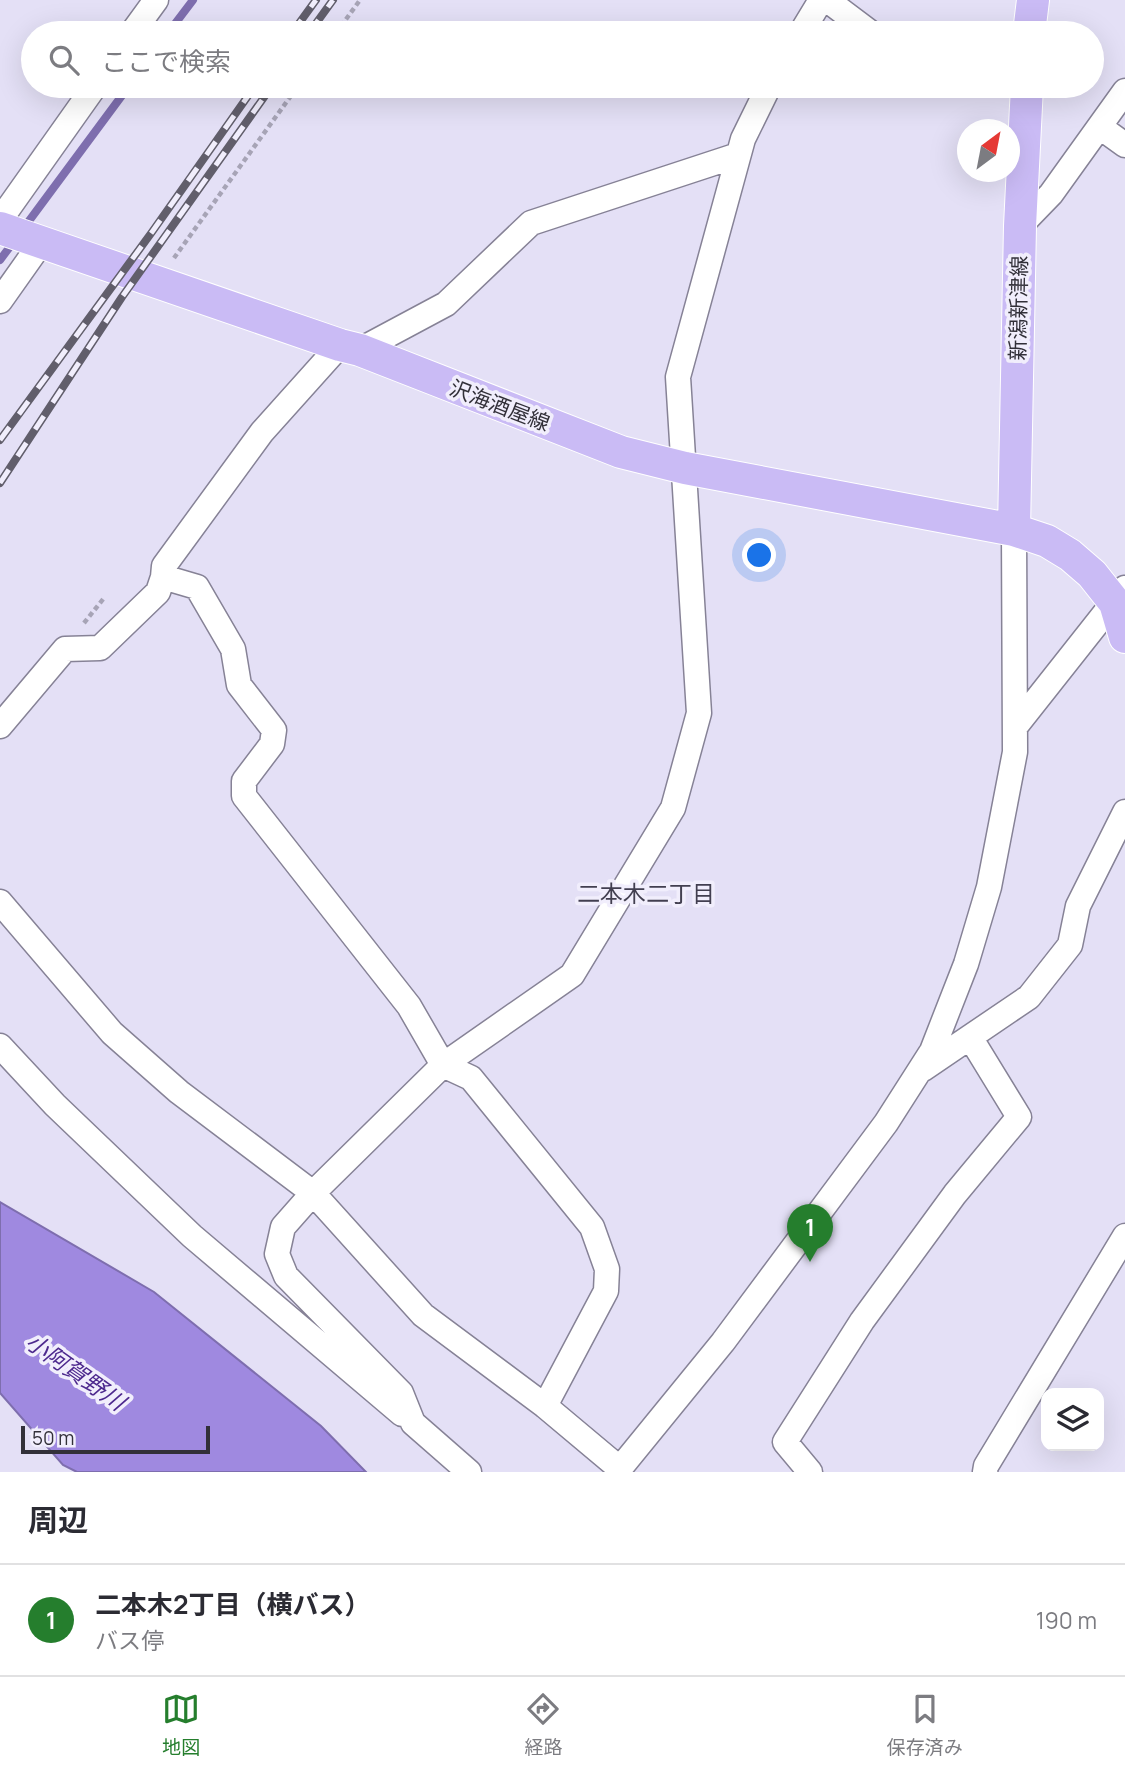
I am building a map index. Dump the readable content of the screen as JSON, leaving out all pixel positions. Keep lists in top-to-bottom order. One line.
{"streets":{"main road":["新潟新津線","沢海酒屋線"]},"crossings":[["新潟新津線","沢海酒屋線"]],"districts":["二本木二丁目"],"water":["小阿賀野川"],"scale_bar":"50 m","north":"top right","page":{"search":"ここで検索","pins":"1","scale":"50 m","heading":"周辺","list":[{"mark":"1","name":"二本木2丁目（横バス）","note":"バス停","value":"190 m"}],"nav":["地図","経路","保存済み"]}}
